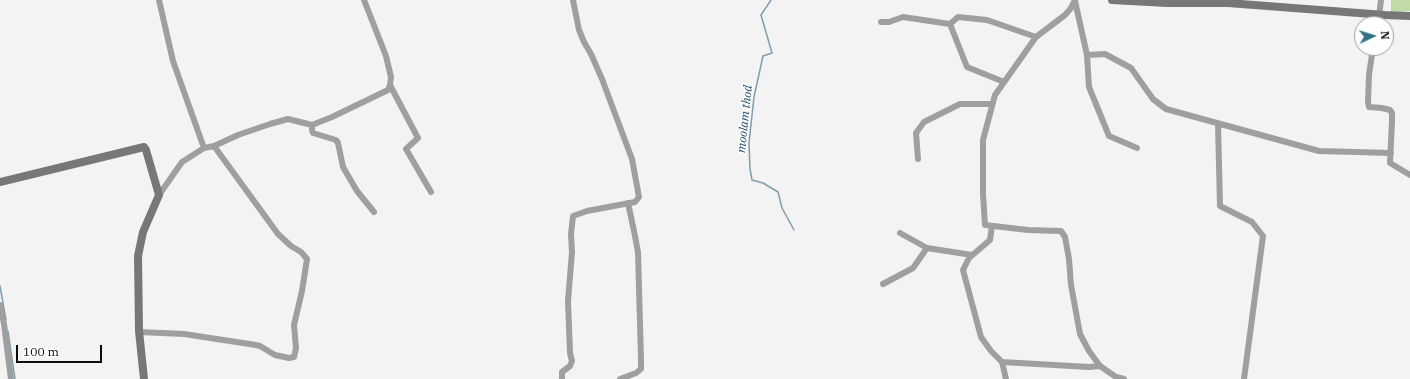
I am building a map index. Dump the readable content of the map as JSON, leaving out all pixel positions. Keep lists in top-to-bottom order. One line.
{"water":["moolam thod"],"scale_bar":"100 m","north":"right"}
